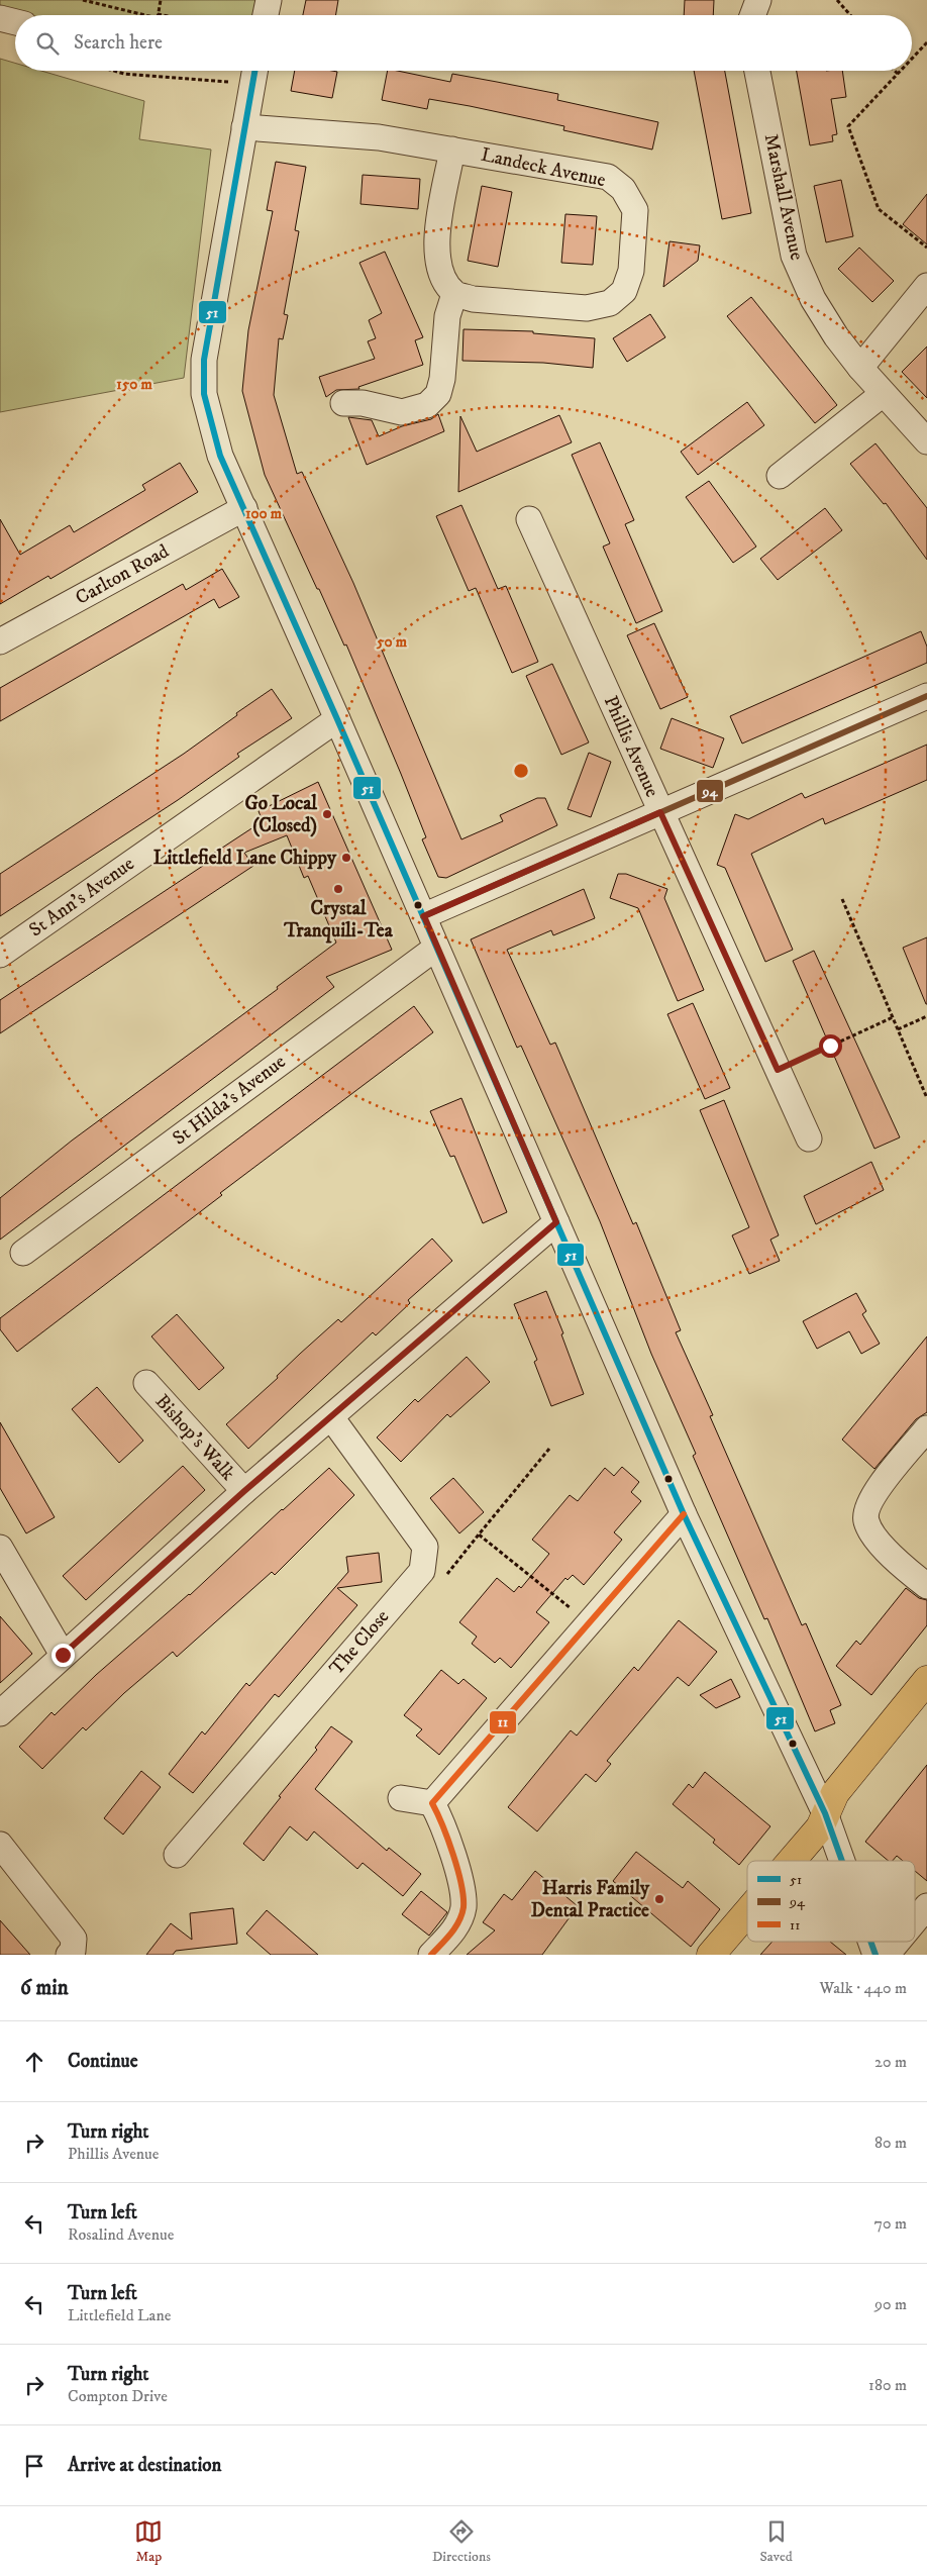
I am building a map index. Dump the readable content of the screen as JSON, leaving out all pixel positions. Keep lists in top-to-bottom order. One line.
{"streets":{"street":["Landeck Avenue","Marshall Avenue","Carlton Road","Phillis Avenue","St Ann's Avenue","St Hilda's Avenue","Bishop's Walk","The Close"]},"places":["Go Local (Closed)","Littlefield Lane Chippy","Crystal Tranquili-Tea","Harris Family Dental Practice"],"lines":["transit line 51","transit line 94","transit line 11"],"legend":["51","94","11"],"page":{"search":"Search here","heading":["6 min","Walk · 440 m"],"list":[["Continue","20 m"],["Turn right","Phillis Avenue","80 m"],["Turn left","Rosalind Avenue","70 m"],["Turn left","Littlefield Lane","90 m"],["Turn right","Compton Drive","180 m"],"Arrive at destination"],"nav":["Map","Directions","Saved"]},"rings":["150 m","100 m","50 m"]}
